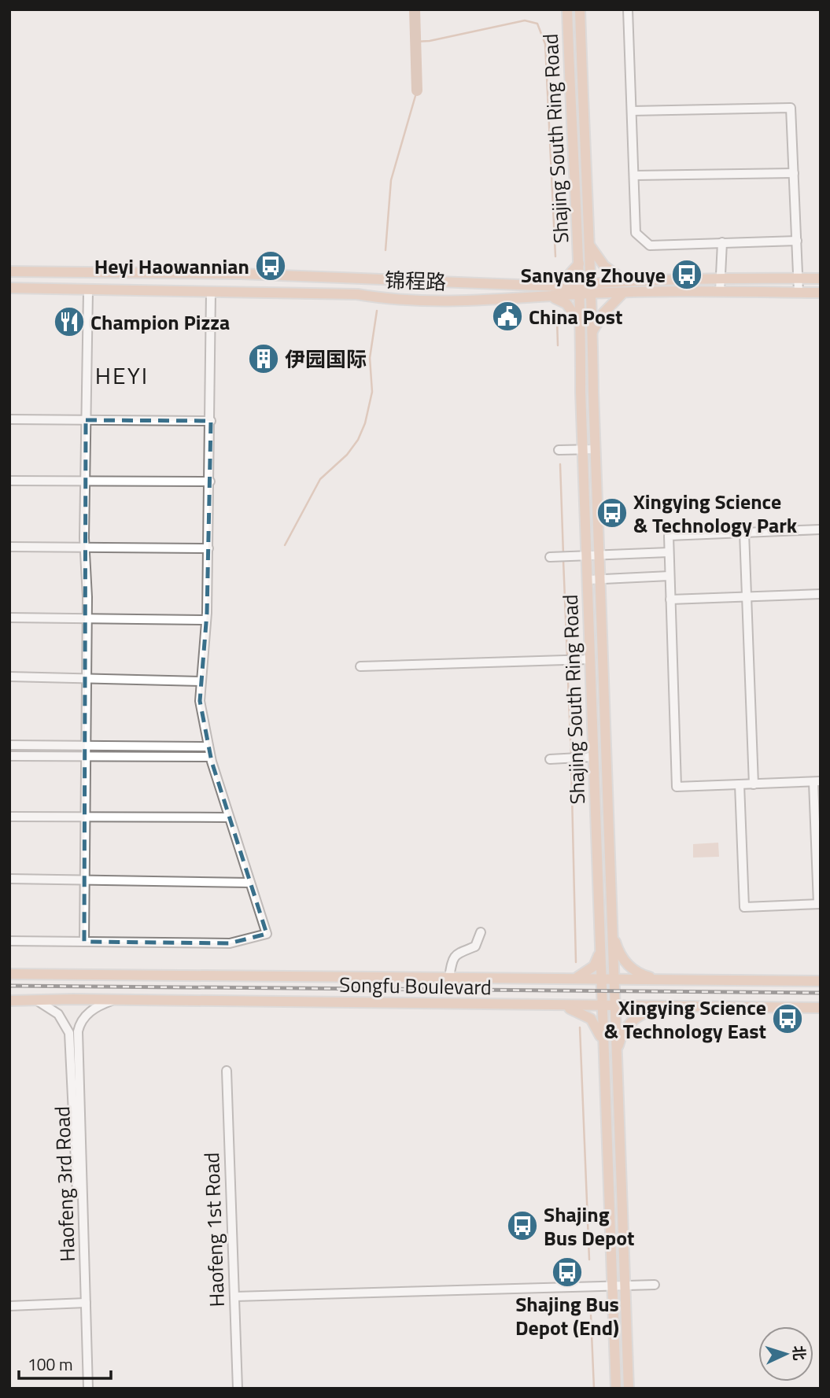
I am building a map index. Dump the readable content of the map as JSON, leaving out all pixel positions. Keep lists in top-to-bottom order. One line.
{"streets":{"main road":["Shajing South Ring Road","锦程路","Songfu Boulevard"],"street":["Haofeng 3rd Road","Haofeng 1st Road"]},"crossings":[["Shajing South Ring Road","锦程路"],["Shajing South Ring Road","Songfu Boulevard"],["Songfu Boulevard","Haofeng 3rd Road"]],"districts":["HEYI"],"places":{"bus stop":["Heyi Haowannian","Sanyang Zhouye","Xingying Science & Technology Park","Xingying Science & Technology East","Shajing Bus Depot","Shajing Bus Depot (End)"],"public building":["China Post"],"restaurant":["Champion Pizza"],"building":["伊园国际"]},"scale_bar":"100 m","north":"right"}
